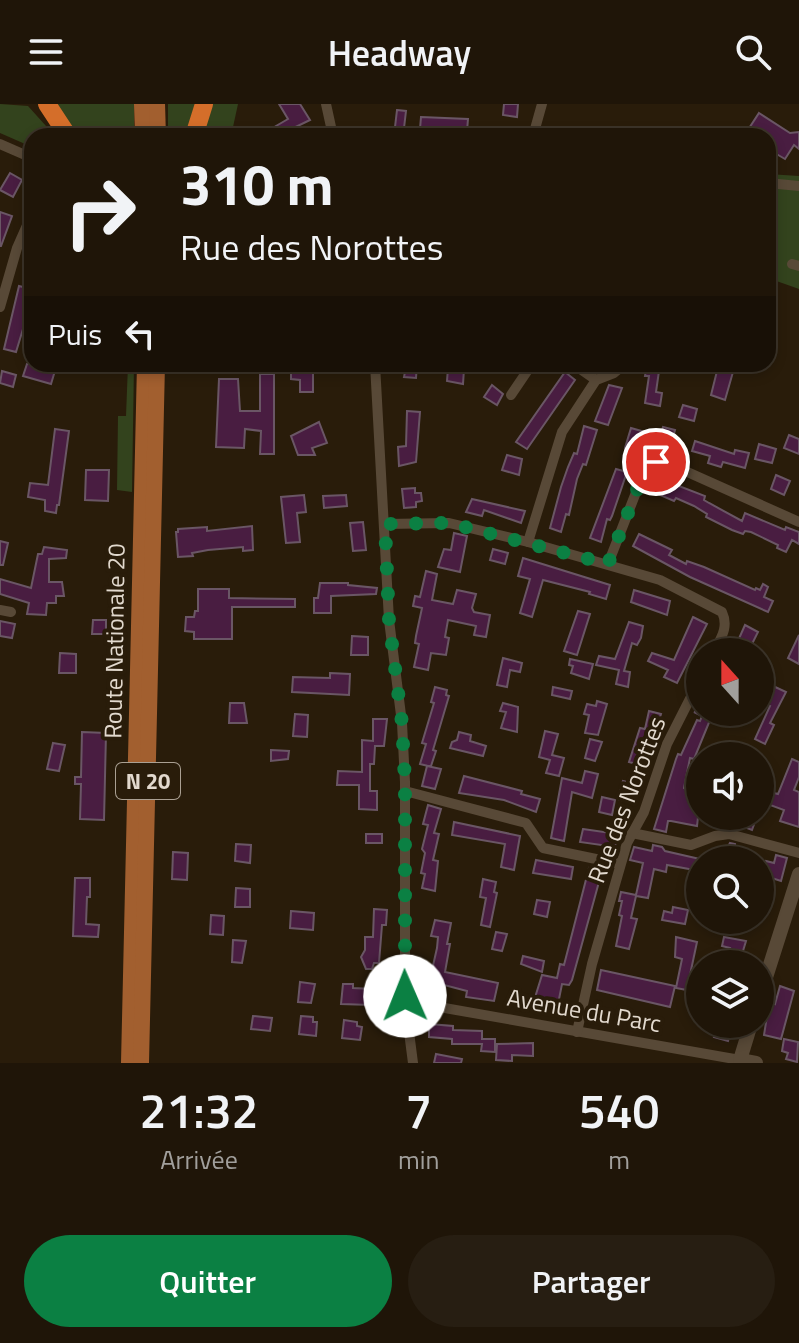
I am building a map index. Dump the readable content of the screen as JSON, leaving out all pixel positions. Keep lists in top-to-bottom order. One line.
{"streets":{"main road":["Route Nationale 20","N 20"],"street":["Rue des Norottes","Avenue du Parc"]},"crossings":[["Rue des Norottes","Avenue du Parc"]],"north":"top","page":{"header":"Headway","turn":["310 m","Rue des Norottes"],"then":"Puis","eta":["21:32","Arrivée","7","min","540","m"],"buttons":["Quitter","Partager"]}}
